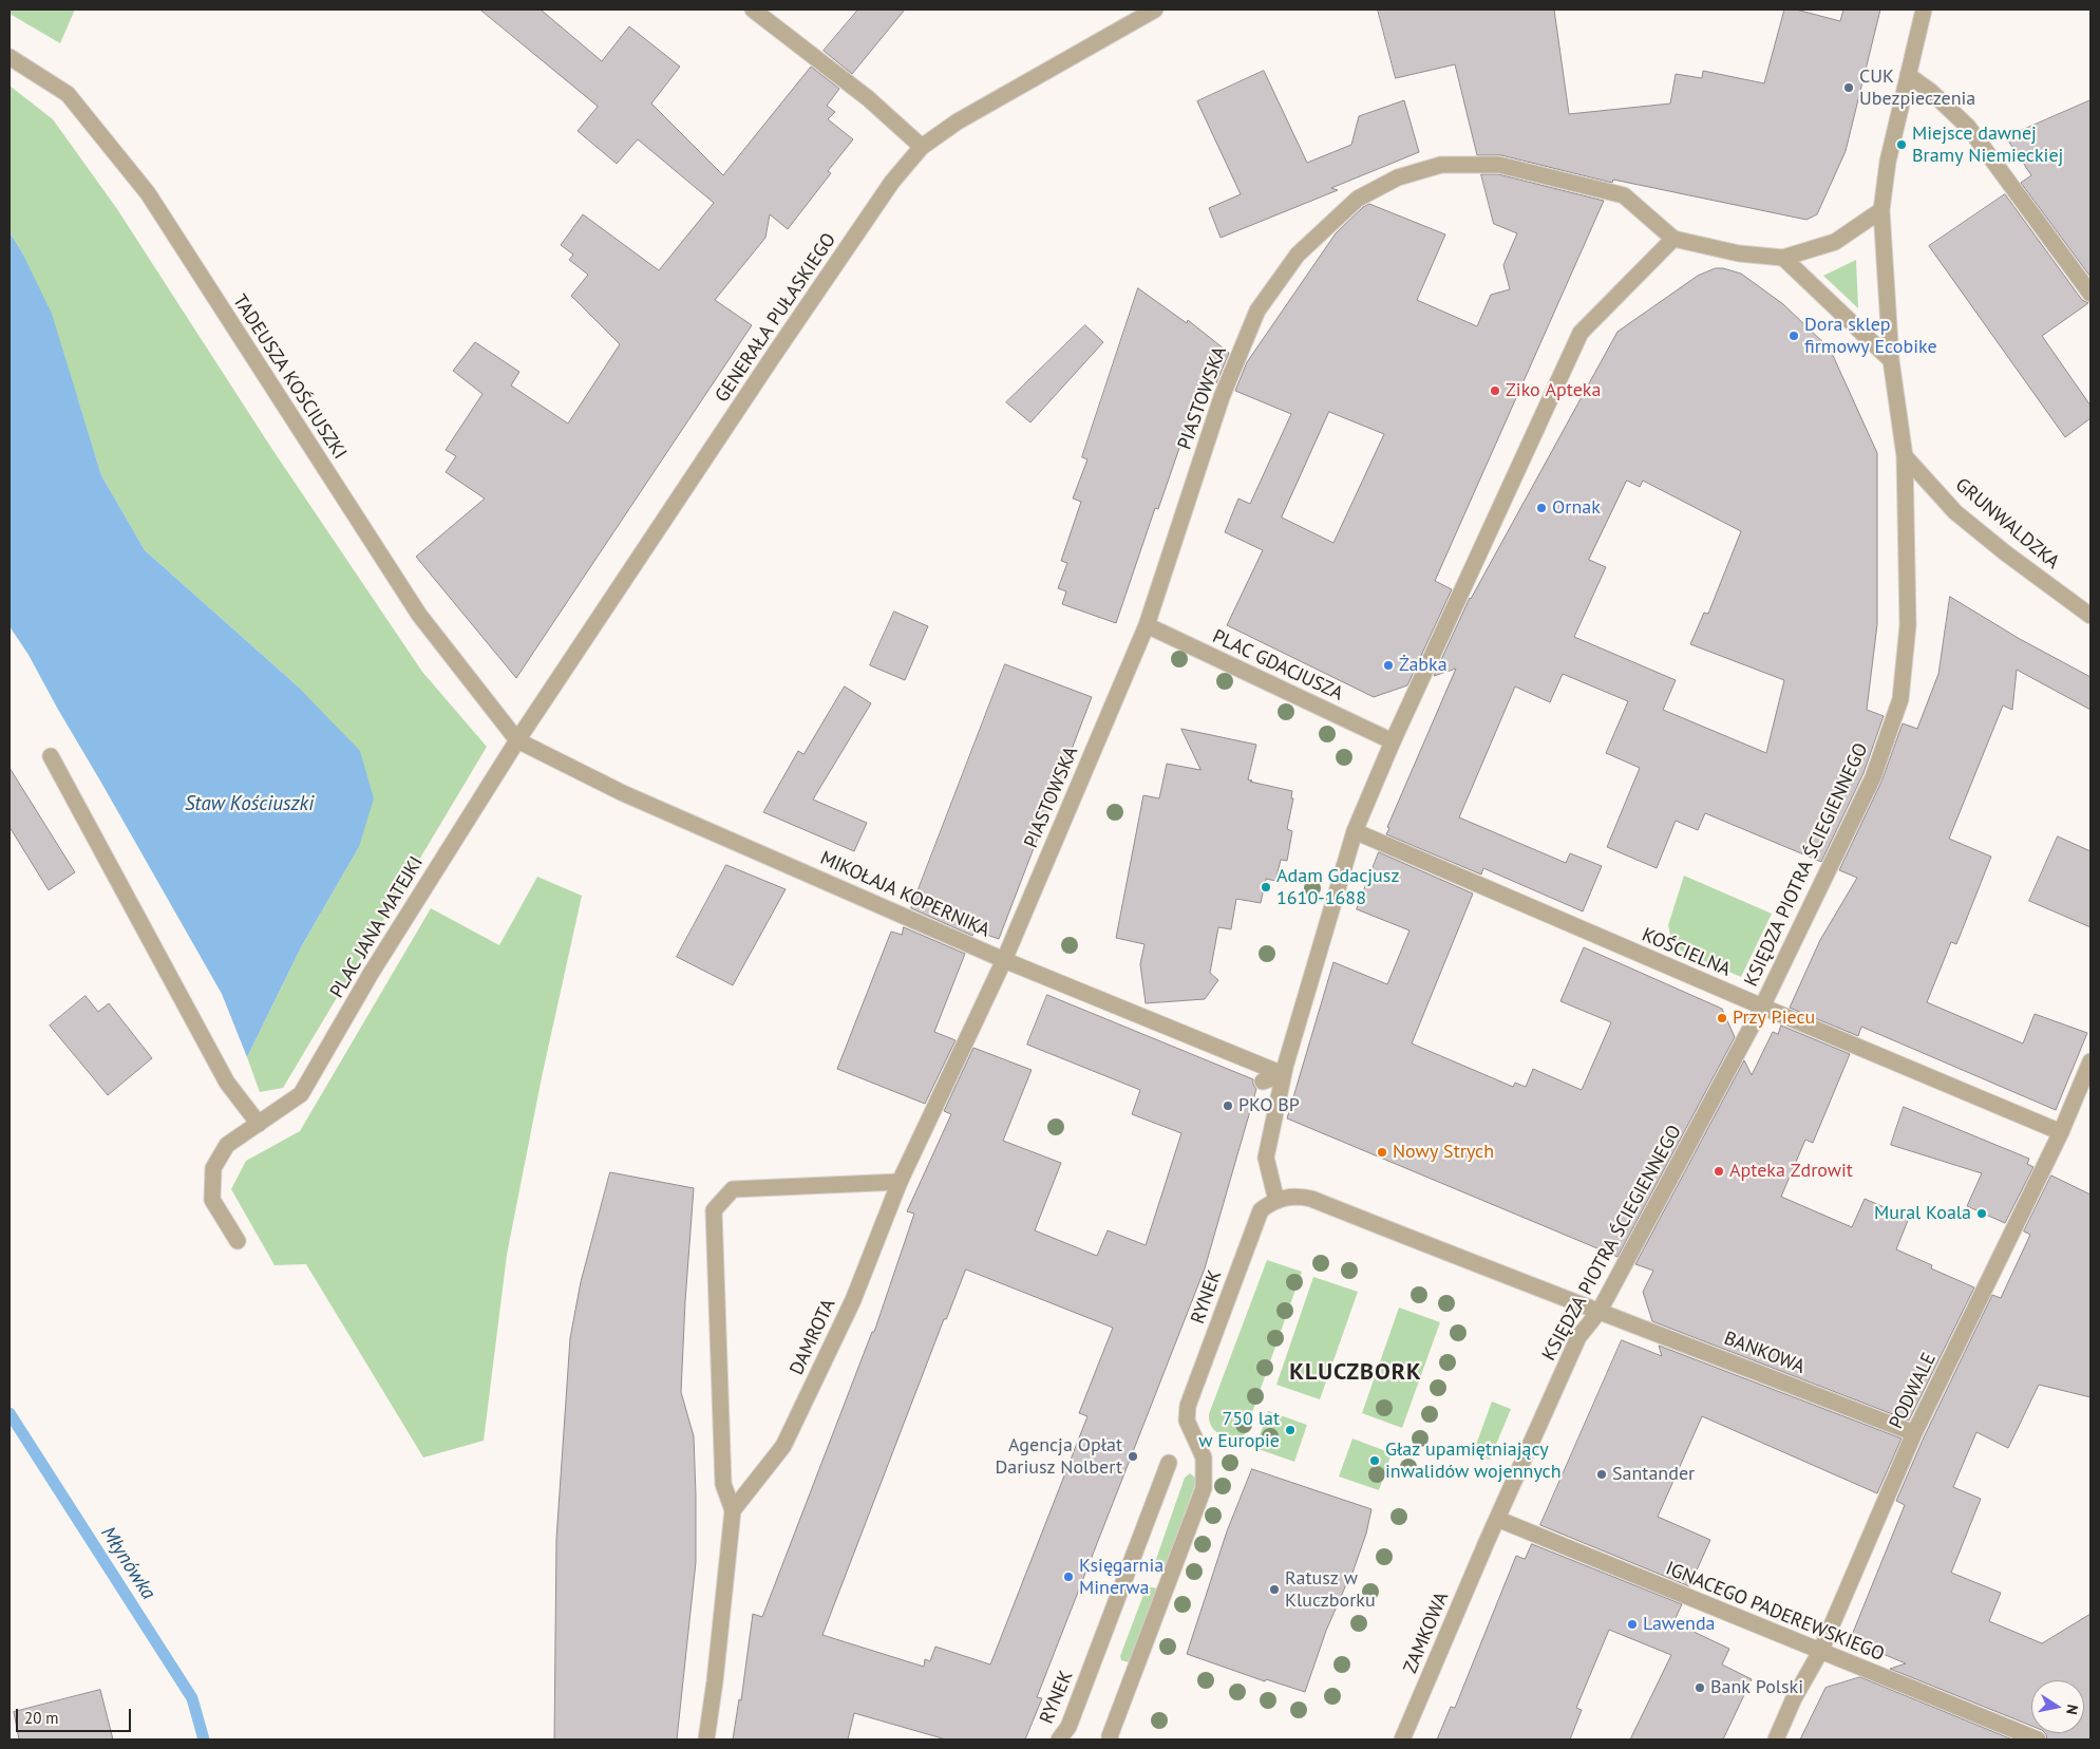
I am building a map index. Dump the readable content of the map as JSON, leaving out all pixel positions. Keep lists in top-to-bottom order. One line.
{"streets":{"street":["GENERAŁA PUŁASKIEGO","TADEUSZA KOŚCIUSZKI","PIASTOWSKA","GRUNWALDZKA","PLAC GDACJUSZA","KSIĘDZA PIOTRA ŚCIEGIENNEGO","MIKOŁAJA KOPERNIKA","PLAC JANA MATEJKI","KOŚCIELNA","RYNEK","DAMROTA","BANKOWA","PODWALE","IGNACEGO PADEREWSKIEGO","ZAMKOWA"]},"crossings":[["GENERAŁA PUŁASKIEGO","TADEUSZA KOŚCIUSZKI"],["GENERAŁA PUŁASKIEGO","MIKOŁAJA KOPERNIKA"],["GENERAŁA PUŁASKIEGO","PLAC JANA MATEJKI"],["TADEUSZA KOŚCIUSZKI","MIKOŁAJA KOPERNIKA"],["TADEUSZA KOŚCIUSZKI","PLAC JANA MATEJKI"],["PIASTOWSKA","PLAC GDACJUSZA"],["PIASTOWSKA","MIKOŁAJA KOPERNIKA"],["PIASTOWSKA","DAMROTA"],["GRUNWALDZKA","KSIĘDZA PIOTRA ŚCIEGIENNEGO"],["KSIĘDZA PIOTRA ŚCIEGIENNEGO","KOŚCIELNA"],["KSIĘDZA PIOTRA ŚCIEGIENNEGO","BANKOWA"],["KSIĘDZA PIOTRA ŚCIEGIENNEGO","IGNACEGO PADEREWSKIEGO"],["KSIĘDZA PIOTRA ŚCIEGIENNEGO","ZAMKOWA"],["MIKOŁAJA KOPERNIKA","PLAC JANA MATEJKI"],["MIKOŁAJA KOPERNIKA","DAMROTA"],["KOŚCIELNA","PODWALE"],["BANKOWA","PODWALE"],["PODWALE","IGNACEGO PADEREWSKIEGO"]],"districts":["KLUCZBORK"],"water":["Staw Kościuszki","Młynówka"],"places":["CUK Ubezpieczenia","Miejsce dawnej Bramy Niemieckiej","Dora sklep firmowy Ecobike","Ziko Apteka","Ornak","Żabka","Adam Gdacjusz 1610-1688","Przy Piecu","PKO BP","Nowy Strych","Apteka Zdrowit","Mural Koala","750 lat w Europie","Agencja Opłat Dariusz Nolbert","Głaz upamiętniający inwalidów wojennych","Santander","Księgarnia Minerwa","Ratusz w Kluczborku","Lawenda","Bank Polski"],"scale_bar":"20 m","north":"right"}
